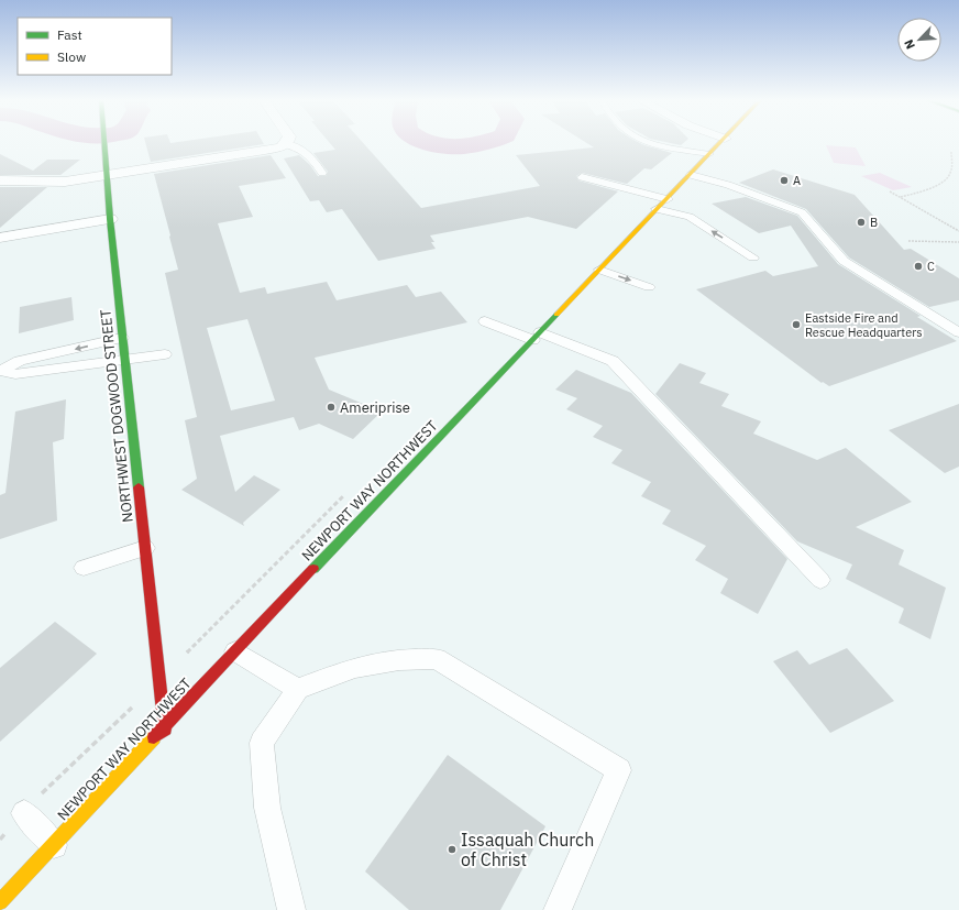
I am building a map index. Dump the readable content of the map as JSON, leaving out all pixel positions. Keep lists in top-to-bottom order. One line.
{"streets":{"street":["NORTHWEST DOGWOOD STREET","NEWPORT WAY NORTHWEST"]},"crossings":[["NORTHWEST DOGWOOD STREET","NEWPORT WAY NORTHWEST"]],"places":["A","B","C","Eastside Fire and Rescue Headquarters","Ameriprise","Issaquah Church of Christ"],"legend":["Fast","Slow"],"north":"bottom left"}
